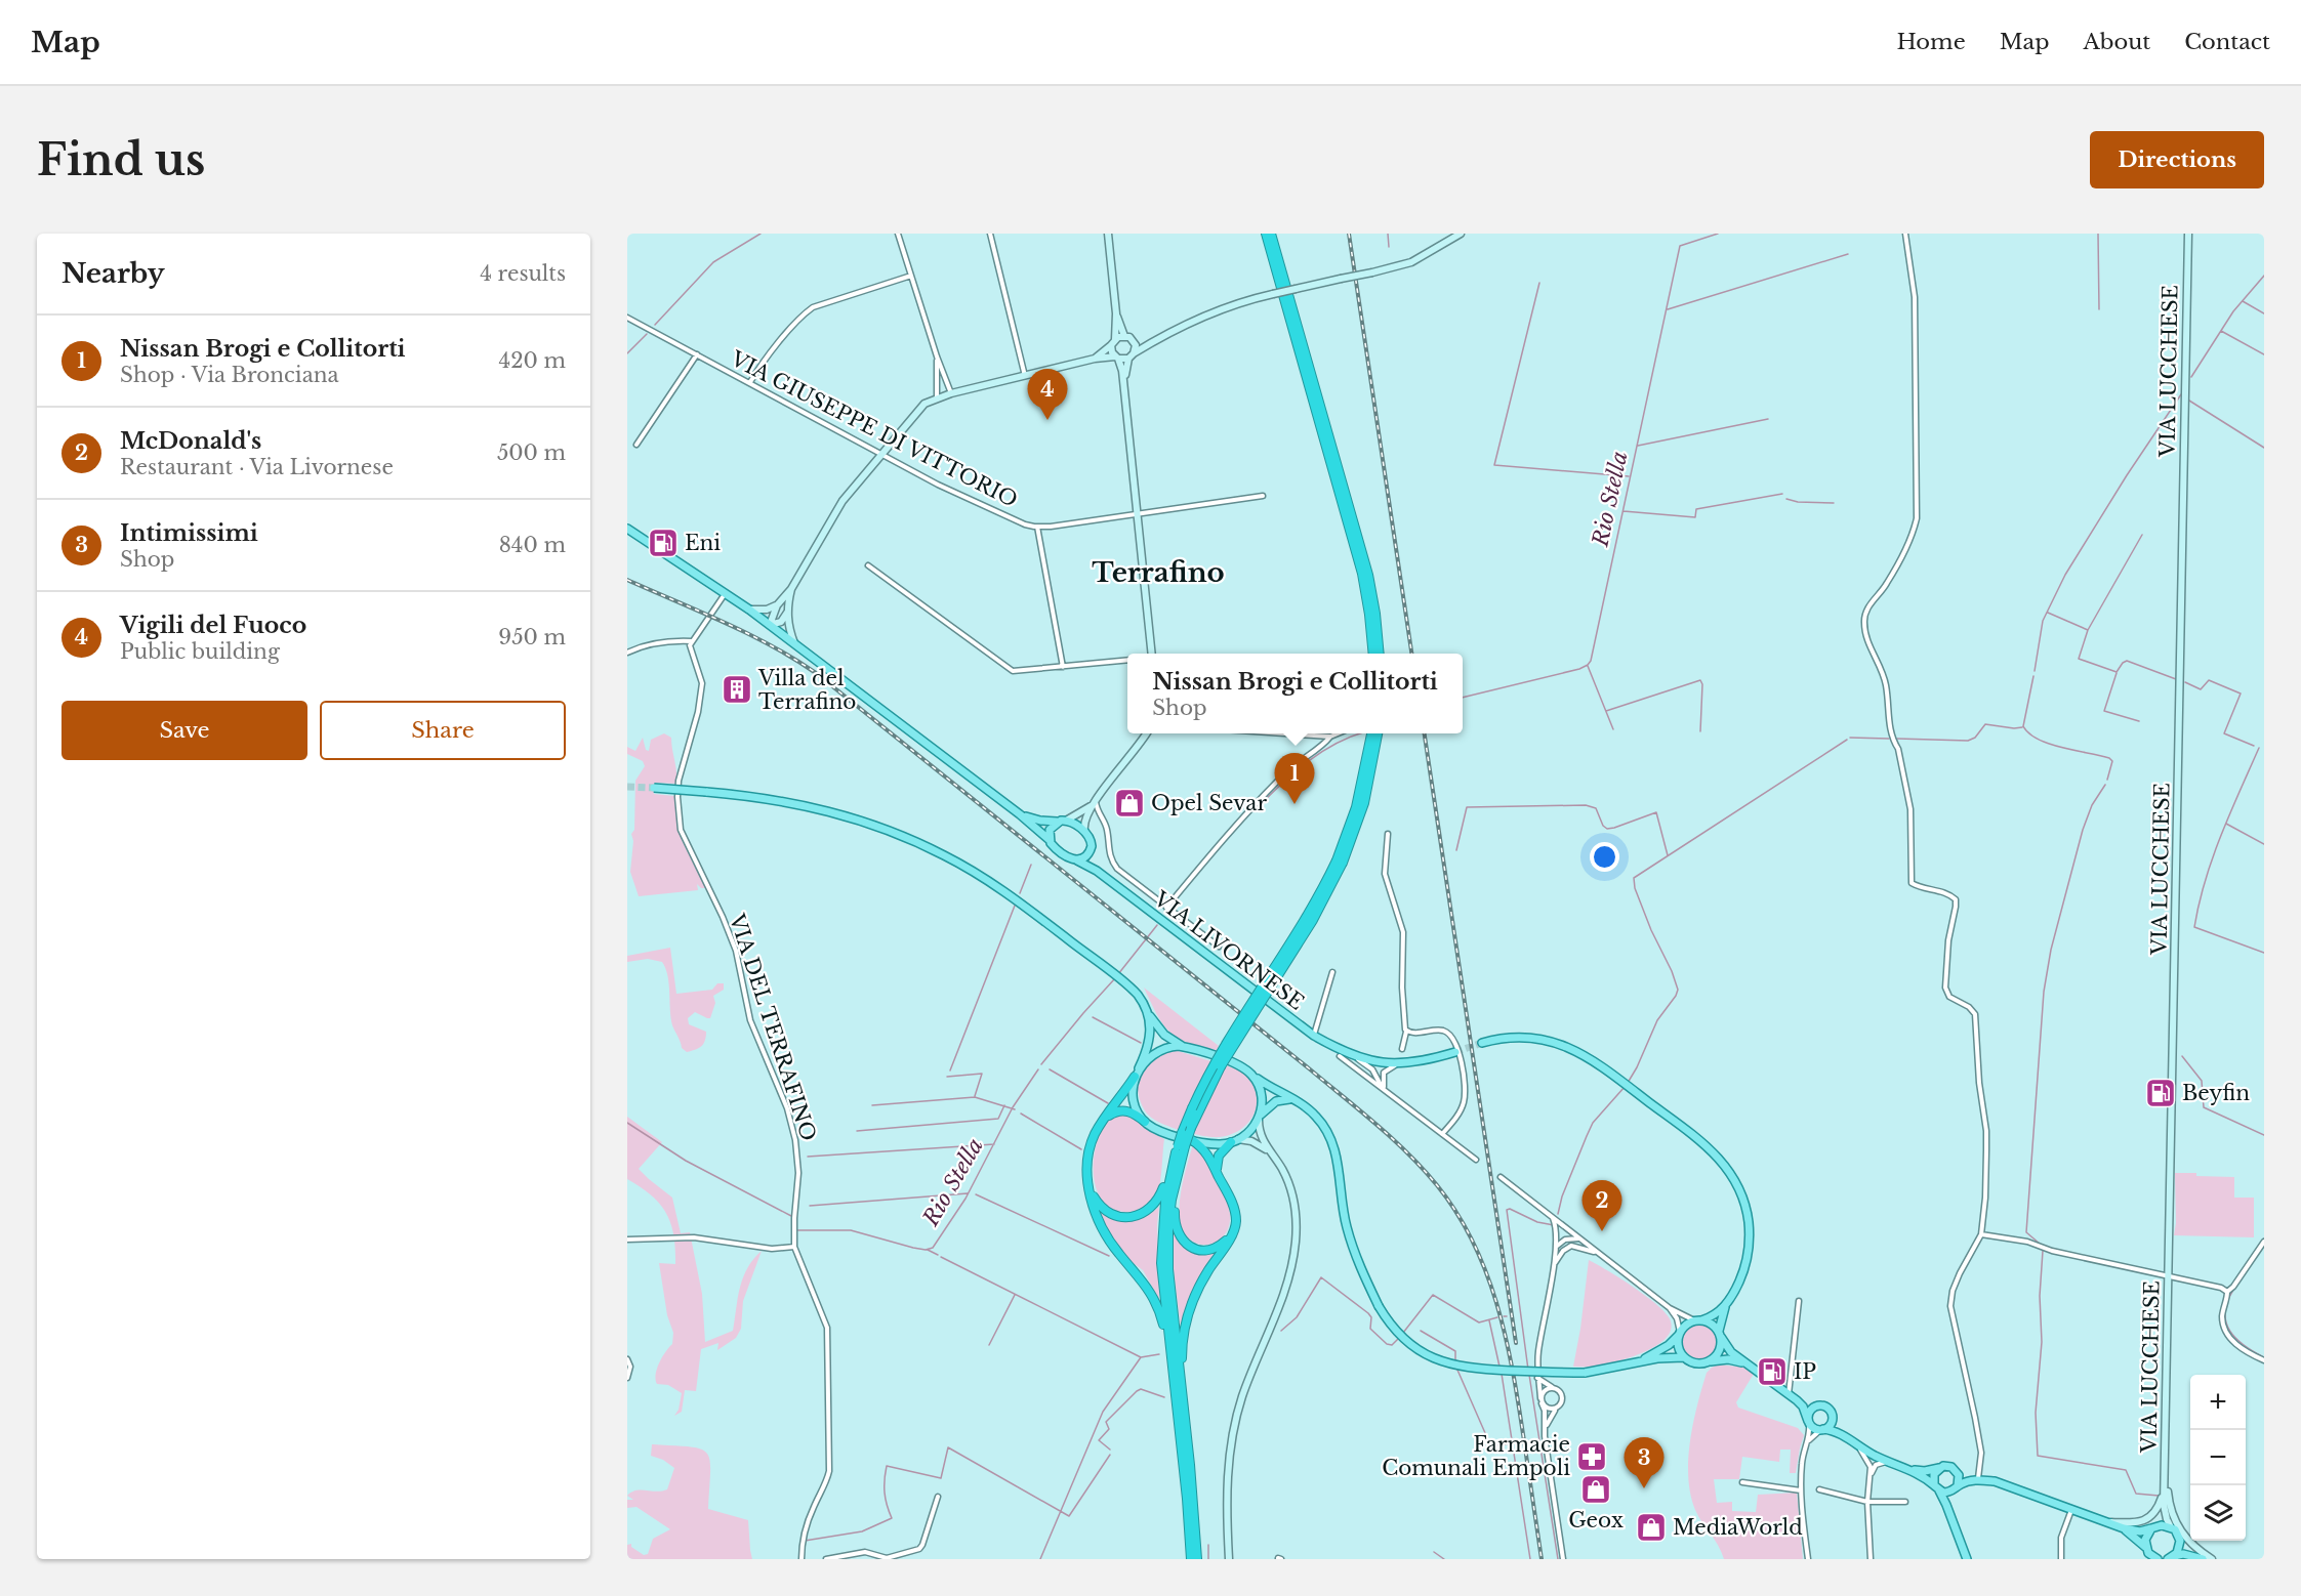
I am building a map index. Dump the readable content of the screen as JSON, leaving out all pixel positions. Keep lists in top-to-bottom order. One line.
{"streets":{"main road":["VIA LUCCHESE","VIA LIVORNESE"],"street":["VIA GIUSEPPE DI VITTORIO","VIA DEL TERRAFINO"]},"districts":["Terrafino"],"water":["Rio Stella"],"places":{"fuel station":["Eni","Beyfin","IP"],"building":["Villa del Terrafino"],"shop":["Opel Sevar","Geox","MediaWorld"],"pharmacy":["Farmacie Comunali Empoli"]},"page":{"header":"Map","nav":["Home","Map","About","Contact"],"buttons":["Directions",["Save","Share"]],"title":"Find us","heading":["Nearby","4 results"],"list":[{"mark":"1","name":"Nissan Brogi e Collitorti","note":"Shop · Via Bronciana","value":"420 m"},{"mark":"2","name":"McDonald's","note":"Restaurant · Via Livornese","value":"500 m"},{"mark":"3","name":"Intimissimi","note":"Shop","value":"840 m"},{"mark":"4","name":"Vigili del Fuoco","note":"Public building","value":"950 m"}],"pins":["4","1","2","3"],"popup":["Nissan Brogi e Collitorti","Shop"],"map_buttons":["+","−"]}}
